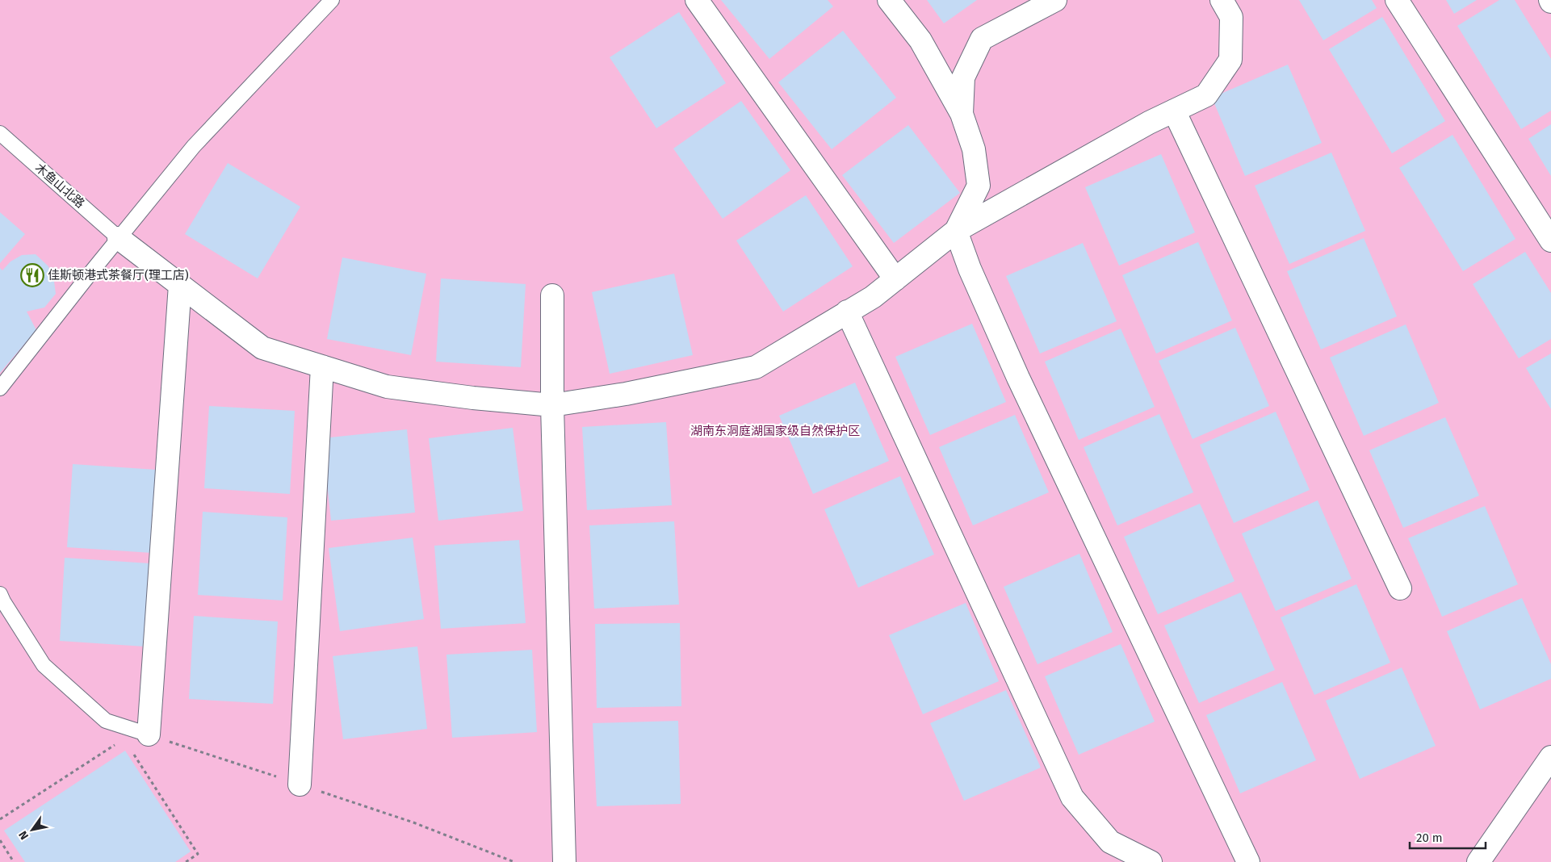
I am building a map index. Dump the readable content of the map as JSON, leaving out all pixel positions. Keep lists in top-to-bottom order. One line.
{"streets":{"lane":["木鱼山北路"]},"parks":["湖南东洞庭湖国家级自然保护区"],"places":{"restaurant":["佳斯顿港式茶餐厅(理工店)"]},"scale_bar":"20 m","north":"bottom left"}
